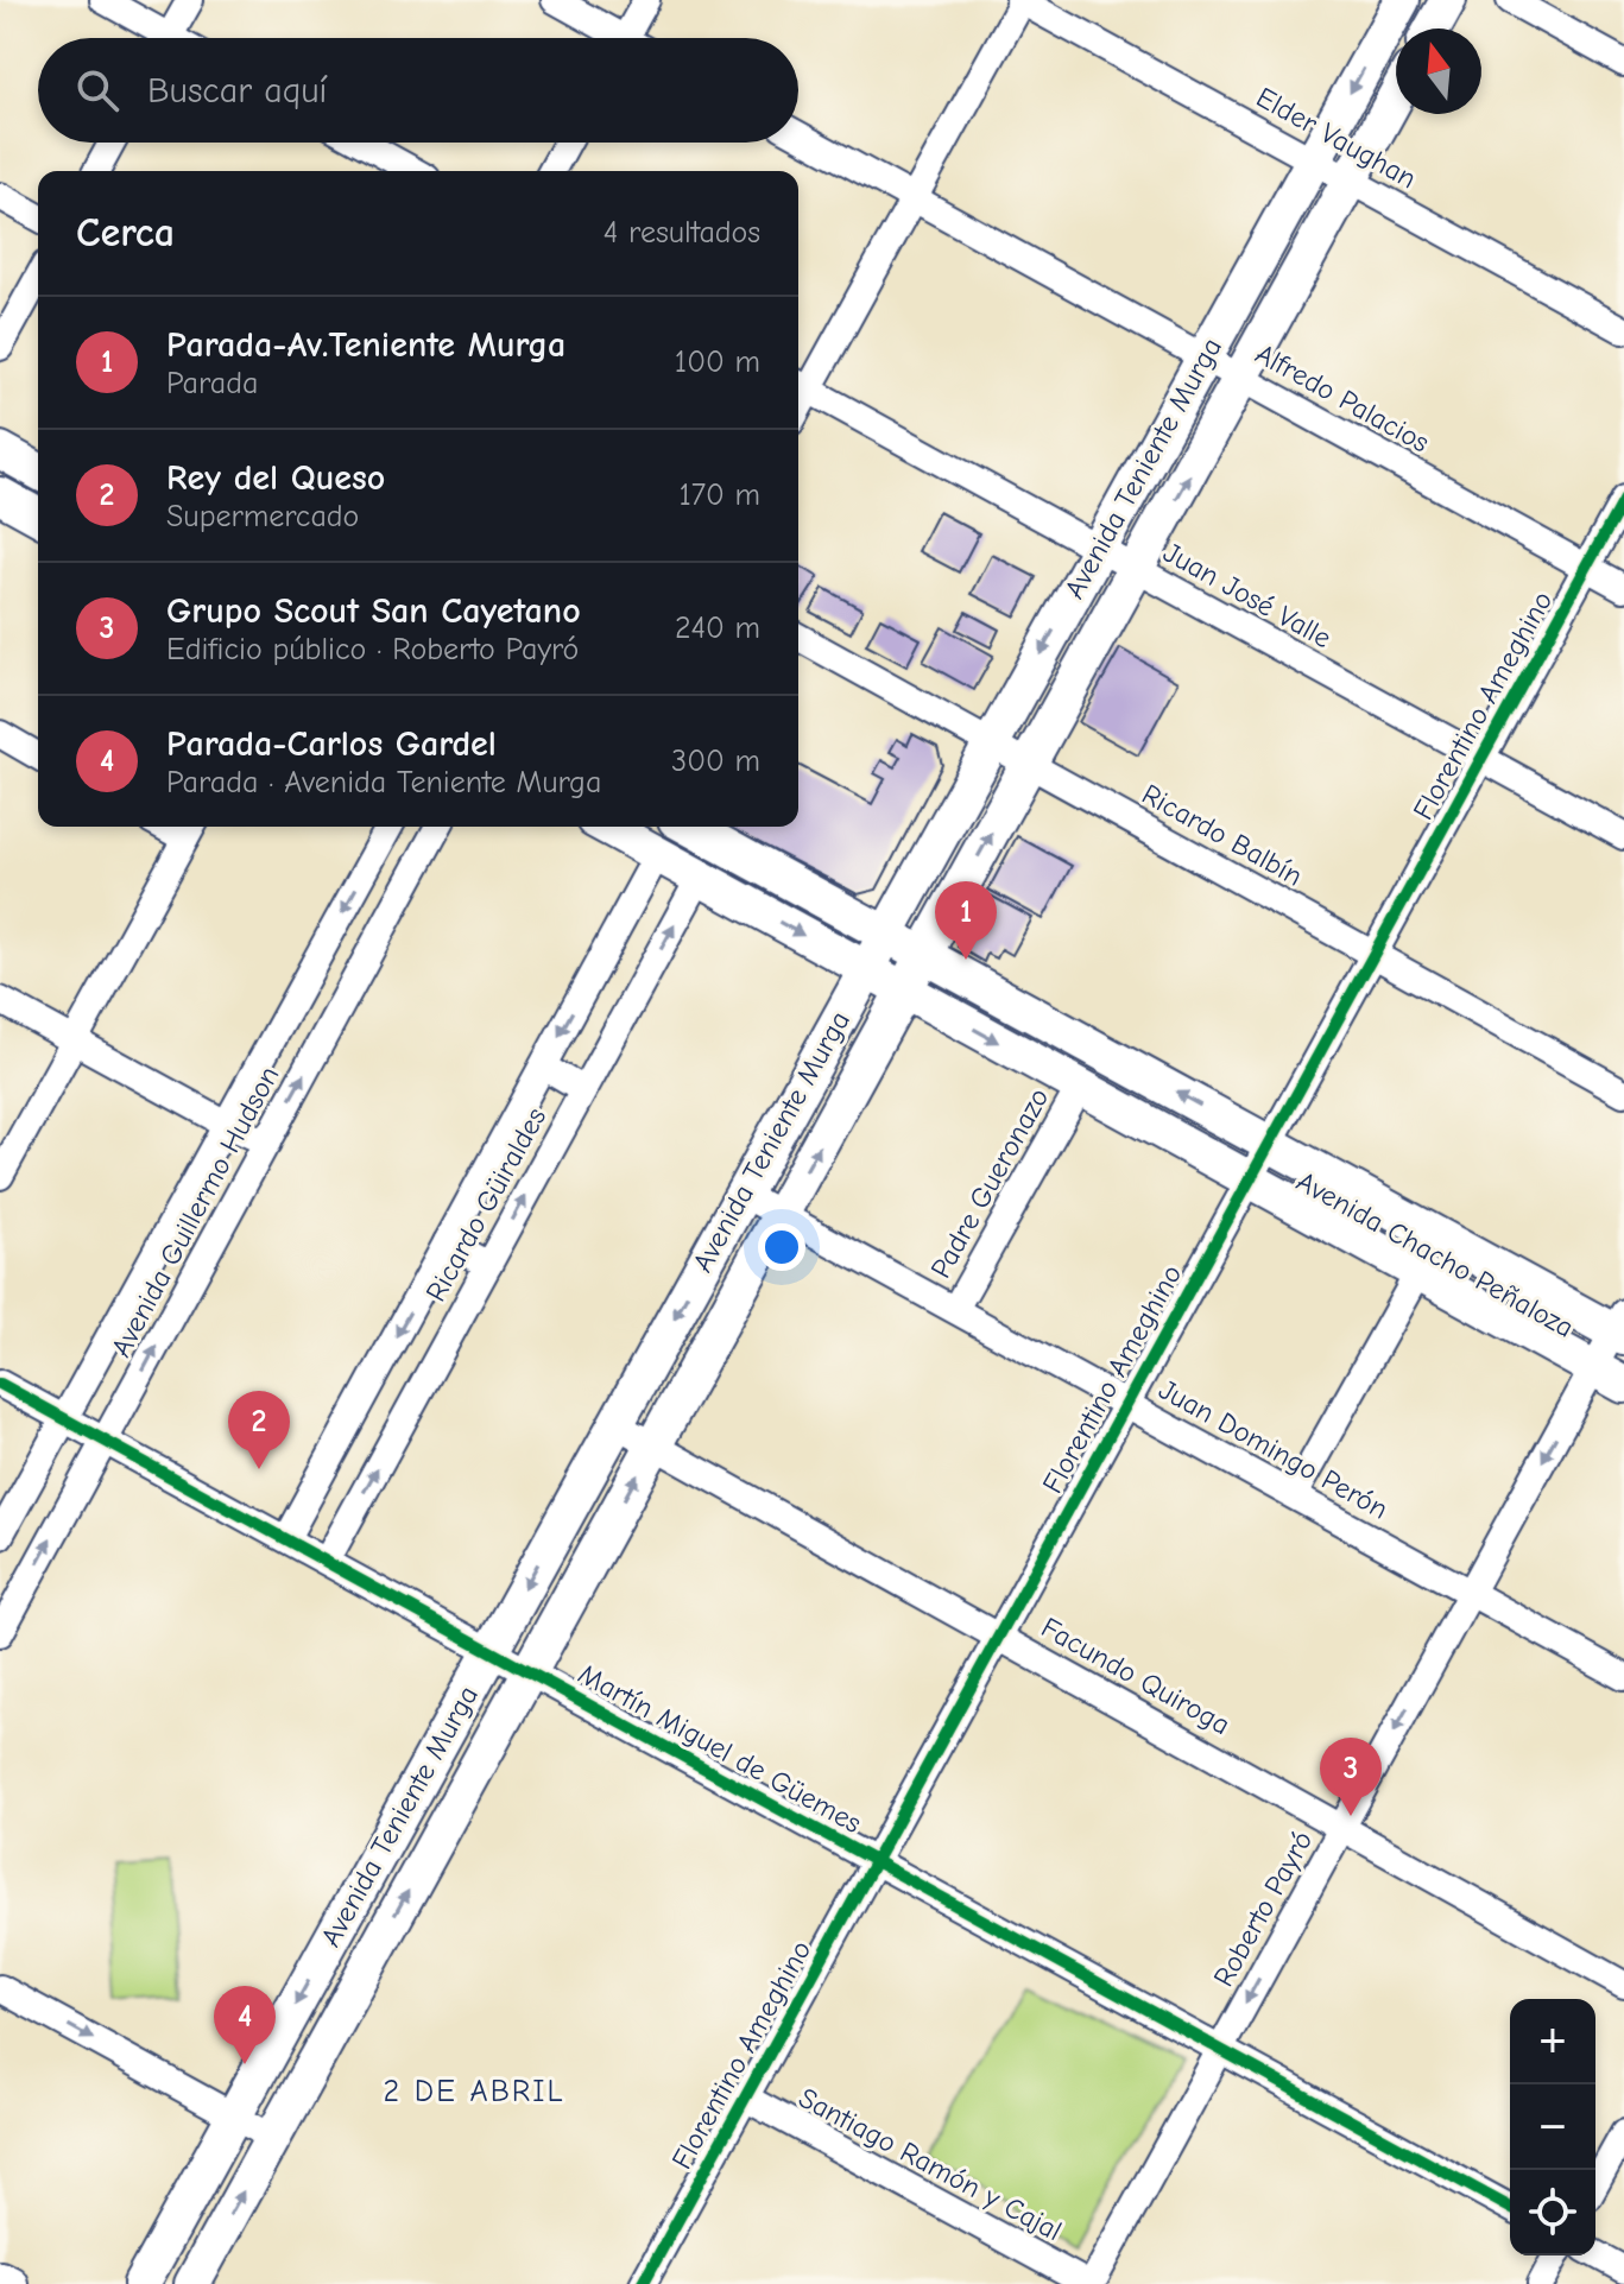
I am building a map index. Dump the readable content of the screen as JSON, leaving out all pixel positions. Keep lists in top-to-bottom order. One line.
{"streets":{"main road":["Avenida Teniente Murga","Avenida Chacho Peñaloza"],"street":["Elder Vaughan","Alfredo Palacios","Juan José Valle","Florentino Ameghino","Ricardo Balbín","Padre Gueronazo","Ricardo Güiraldes","Avenida Guillermo Hudson","Juan Domingo Perón","Facundo Quiroga","Martín Miguel de Güemes","Roberto Payró","Santiago Ramón y Cajal"]},"crossings":[["Elder Vaughan","Avenida Teniente Murga"],["Alfredo Palacios","Avenida Teniente Murga"],["Alfredo Palacios","Florentino Ameghino"],["Avenida Teniente Murga","Juan José Valle"],["Avenida Teniente Murga","Ricardo Balbín"],["Avenida Teniente Murga","Avenida Chacho Peñaloza"],["Avenida Teniente Murga","Juan Domingo Perón"],["Avenida Teniente Murga","Facundo Quiroga"],["Avenida Teniente Murga","Martín Miguel de Güemes"],["Juan José Valle","Florentino Ameghino"],["Florentino Ameghino","Ricardo Balbín"],["Florentino Ameghino","Avenida Chacho Peñaloza"],["Florentino Ameghino","Juan Domingo Perón"],["Florentino Ameghino","Facundo Quiroga"],["Florentino Ameghino","Martín Miguel de Güemes"],["Florentino Ameghino","Santiago Ramón y Cajal"],["Padre Gueronazo","Avenida Chacho Peñaloza"],["Padre Gueronazo","Juan Domingo Perón"],["Ricardo Güiraldes","Avenida Chacho Peñaloza"],["Ricardo Güiraldes","Martín Miguel de Güemes"],["Avenida Guillermo Hudson","Martín Miguel de Güemes"],["Avenida Chacho Peñaloza","Roberto Payró"],["Juan Domingo Perón","Roberto Payró"],["Facundo Quiroga","Roberto Payró"],["Martín Miguel de Güemes","Roberto Payró"],["Roberto Payró","Santiago Ramón y Cajal"]],"districts":["2 DE ABRIL"],"north":"top","page":{"search":"Buscar aquí","heading":["Cerca","4 resultados"],"list":[{"mark":"1","name":"Parada-Av.Teniente Murga","note":"Parada","value":"100 m"},{"mark":"2","name":"Rey del Queso","note":"Supermercado","value":"170 m"},{"mark":"3","name":"Grupo Scout San Cayetano","note":"Edificio público · Roberto Payró","value":"240 m"},{"mark":"4","name":"Parada-Carlos Gardel","note":"Parada · Avenida Teniente Murga","value":"300 m"}],"pins":["1","2","3","4"],"map_buttons":["+","−"]}}
